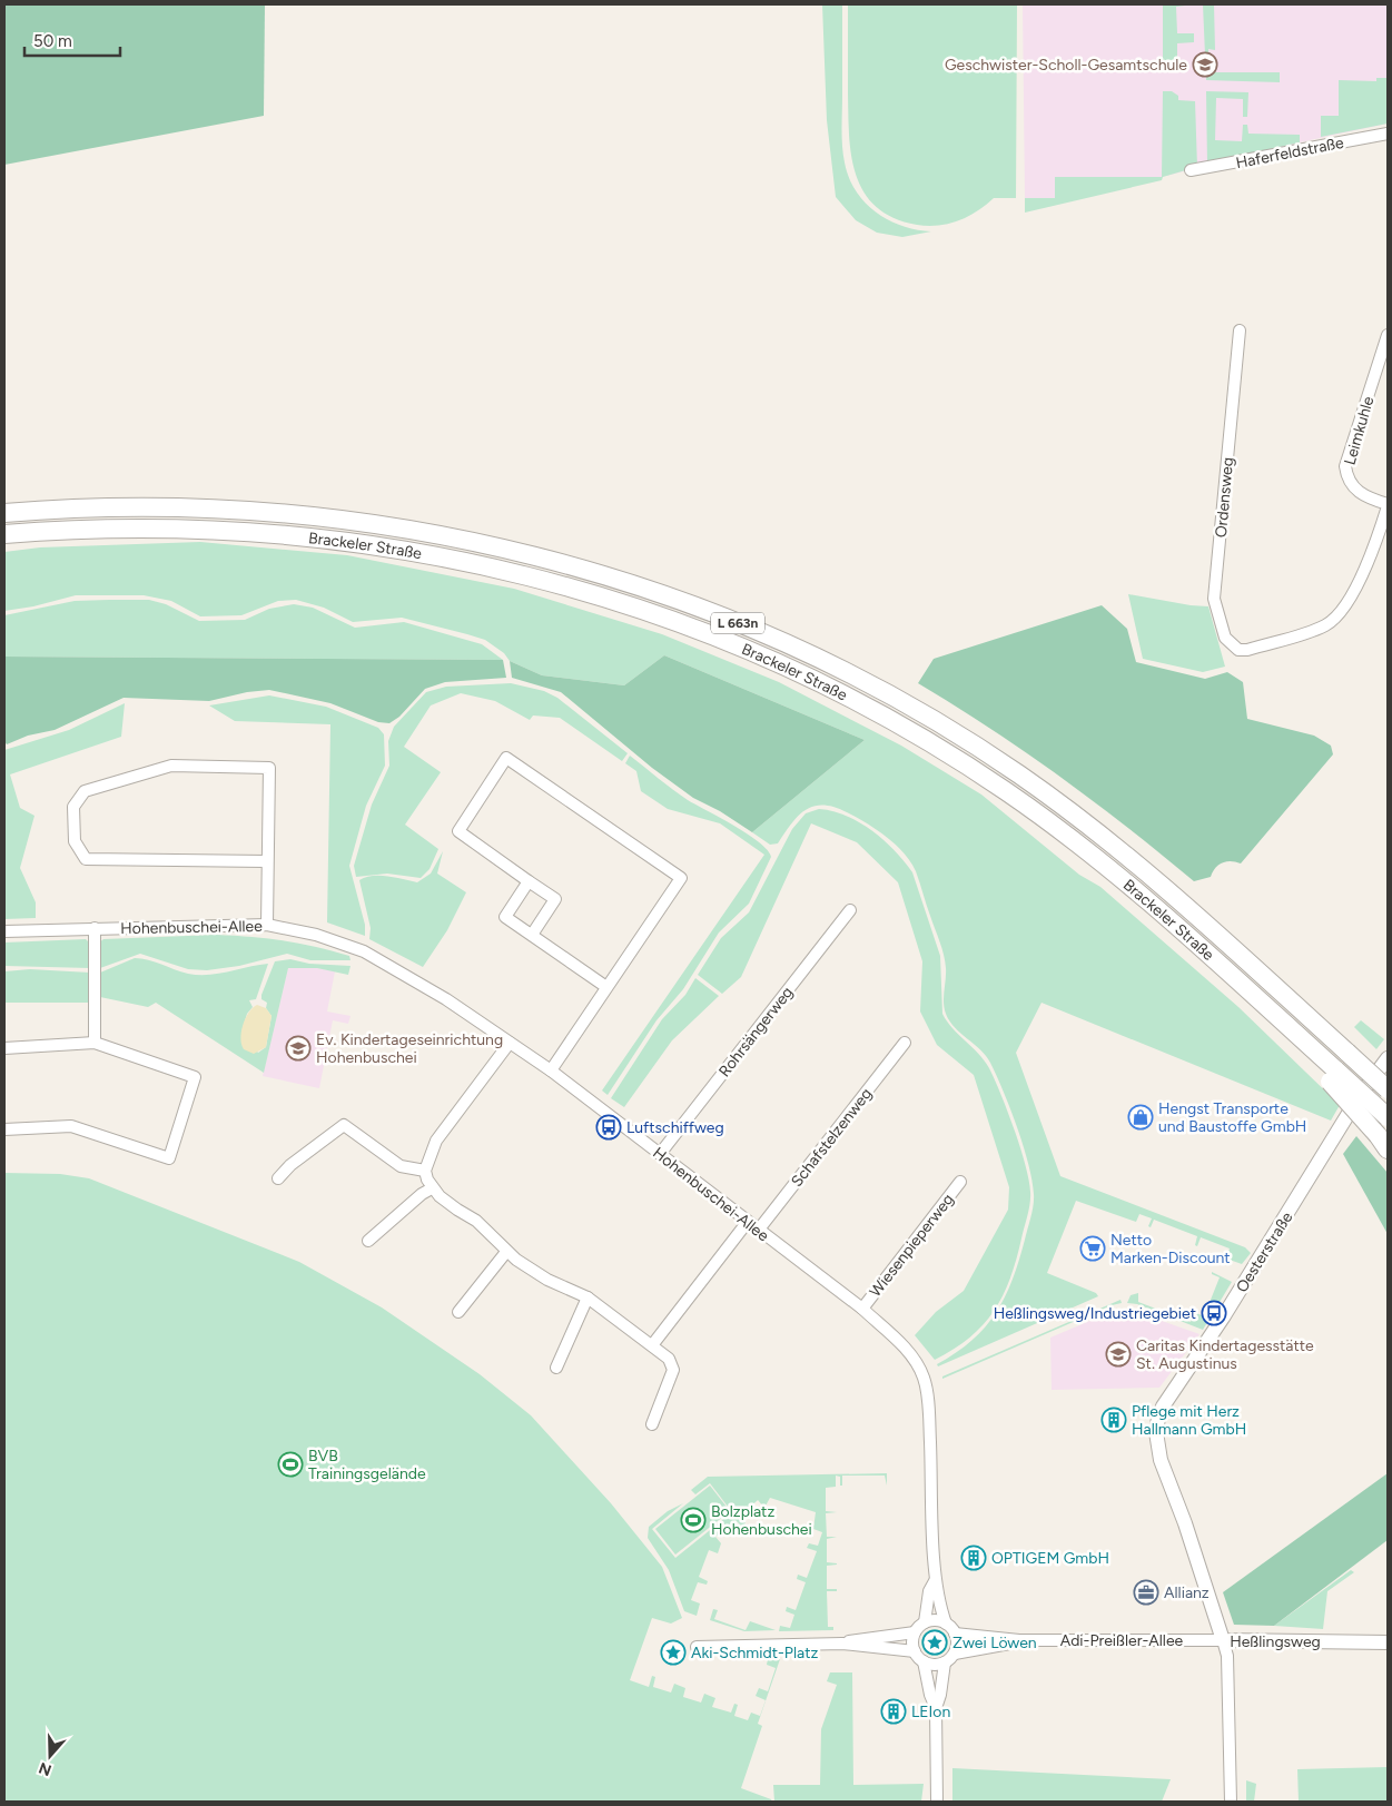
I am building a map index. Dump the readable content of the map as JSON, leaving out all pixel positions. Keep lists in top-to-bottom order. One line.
{"streets":{"highway":["Brackeler Straße","L 663n"],"street":["Haferfeldstraße","Leimkuhle","Ordensweg","Hohenbuschei-Allee","Rohrsängerweg","Schafstelzenweg","Wiesenpieperweg","Oesterstraße","Adi-Preißler-Allee","Heßlingsweg"]},"crossings":[["Leimkuhle","Ordensweg"],["Hohenbuschei-Allee","Rohrsängerweg"],["Hohenbuschei-Allee","Schafstelzenweg"],["Hohenbuschei-Allee","Wiesenpieperweg"],["Hohenbuschei-Allee","Adi-Preißler-Allee"],["Oesterstraße","Adi-Preißler-Allee"],["Oesterstraße","Heßlingsweg"],["Adi-Preißler-Allee","Heßlingsweg"]],"places":{"school or university":["Geschwister-Scholl-Gesamtschule","Ev. Kindertageseinrichtung Hohenbuschei","Caritas Kindertagesstätte St. Augustinus"],"shop":["Hengst Transporte und Baustoffe GmbH"],"bus stop":["Luftschiffweg","Heßlingsweg/Industriegebiet"],"supermarket":["Netto Marken-Discount"],"building":["Pflege mit Herz Hallmann GmbH","OPTIGEM GmbH","LEIon"],"sports":["BVB Trainingsgelände","Bolzplatz Hohenbuschei"],"office":["Allianz"],"place":["Zwei Löwen","Aki-Schmidt-Platz"]},"scale_bar":"50 m","north":"bottom"}
